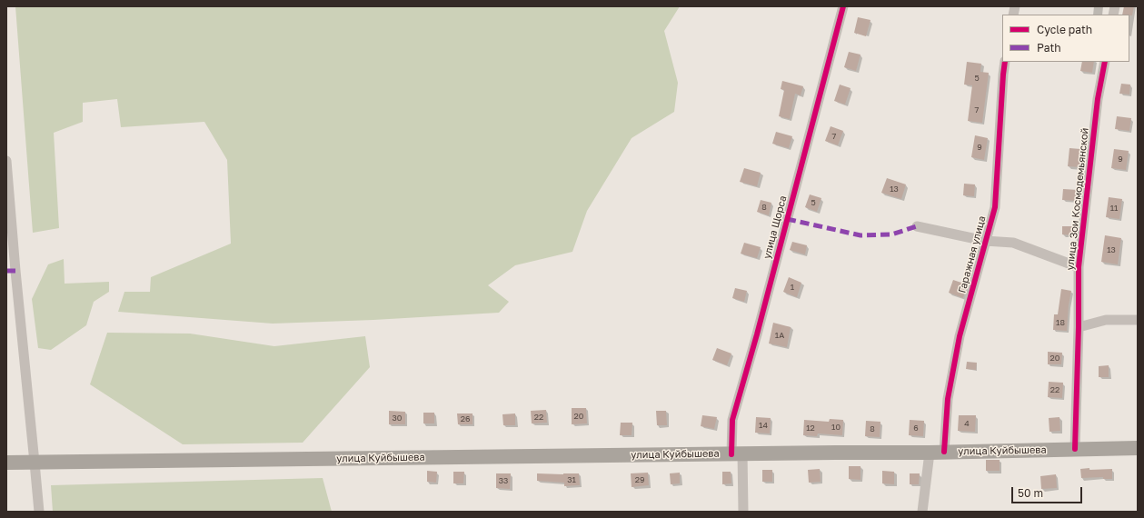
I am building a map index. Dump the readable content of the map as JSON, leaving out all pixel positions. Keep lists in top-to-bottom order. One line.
{"streets":{"highway":["улица Куйбышева"],"street":["улица Зои Космодемьянской","улица Щорса","Гаражная улица"]},"crossings":[["улица Зои Космодемьянской","улица Куйбышева"],["улица Щорса","улица Куйбышева"],["Гаражная улица","улица Куйбышева"]],"house_numbers":["5","7","7","9","9","13","5","8","11","13","1","18","1А","20","22","20","22","30","26","4","14","10","12","6","8","31","29","33"],"legend":["Cycle path","Path"],"scale_bar":"50 m"}
